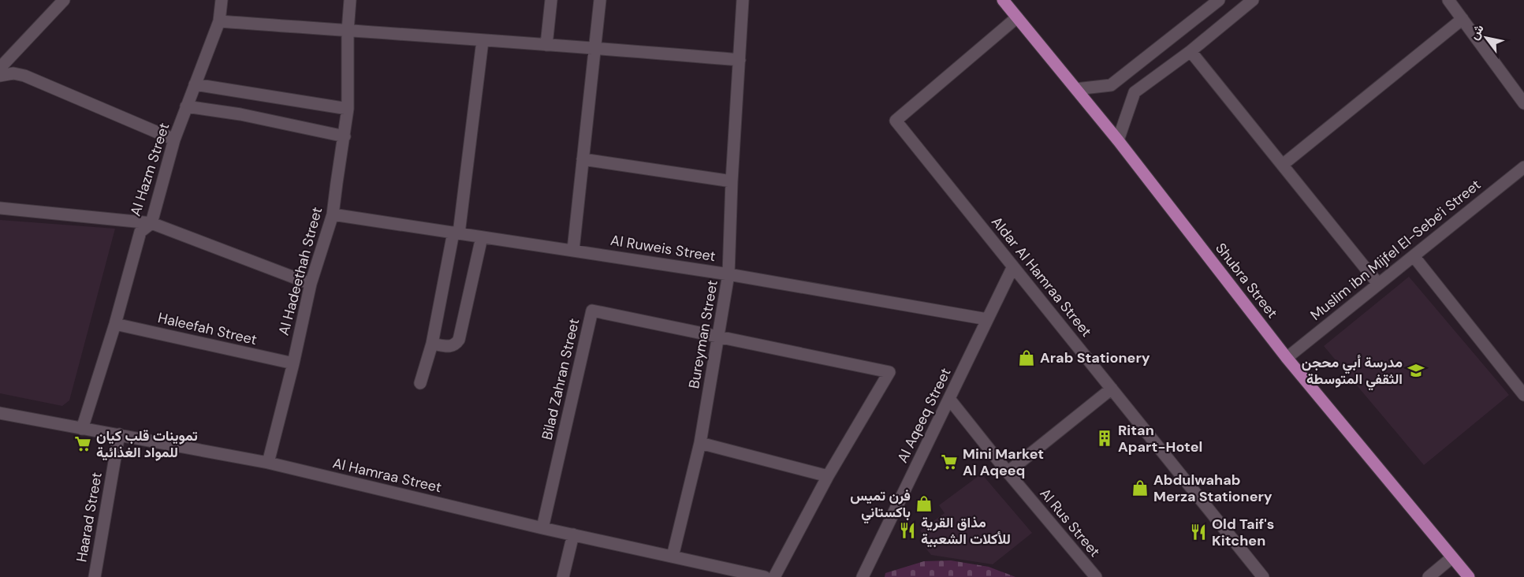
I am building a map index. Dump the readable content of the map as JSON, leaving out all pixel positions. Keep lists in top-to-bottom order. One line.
{"streets":{"main road":["Shubra Street"],"street":["Al Hazm Street","Al Ruweis Street","Muslim ibn Mijfel El-Sebe'i Street","Al Hadeethah Street","Aldar Al Hamraa Street","Haleefah Street","Bureyman Street","Bilad Zahran Street","Al Aqeeq Street","Al Hamraa Street","Haarad Street","Al Rus Street"]},"crossings":[["Al Hazm Street","Haleefah Street"],["Al Hazm Street","Al Hamraa Street"],["Al Ruweis Street","Al Hadeethah Street"],["Al Ruweis Street","Bureyman Street"],["Al Ruweis Street","Al Aqeeq Street"],["Muslim ibn Mijfel El-Sebe'i Street","Shubra Street"],["Al Hadeethah Street","Haleefah Street"],["Al Hadeethah Street","Al Hamraa Street"],["Aldar Al Hamraa Street","Shubra Street"],["Aldar Al Hamraa Street","Al Aqeeq Street"],["Bureyman Street","Bilad Zahran Street"],["Bureyman Street","Al Hamraa Street"],["Bilad Zahran Street","Al Hamraa Street"],["Al Aqeeq Street","Al Rus Street"],["Al Hamraa Street","Haarad Street"]],"places":{"shop":["Arab Stationery","Abdulwahab Merza Stationery","فرن تميس باكستاني"],"school or university":["مدرسة أبي محجن الثقفي المتوسطة"],"building":["Ritan Apart-Hotel"],"supermarket":["تموينات قلب كيان للمواد الغذائية","Mini Market Al Aqeeq"],"restaurant":["مذاق القرية للأكلات الشعبية","Old Taif's Kitchen"]},"north":"top left"}
